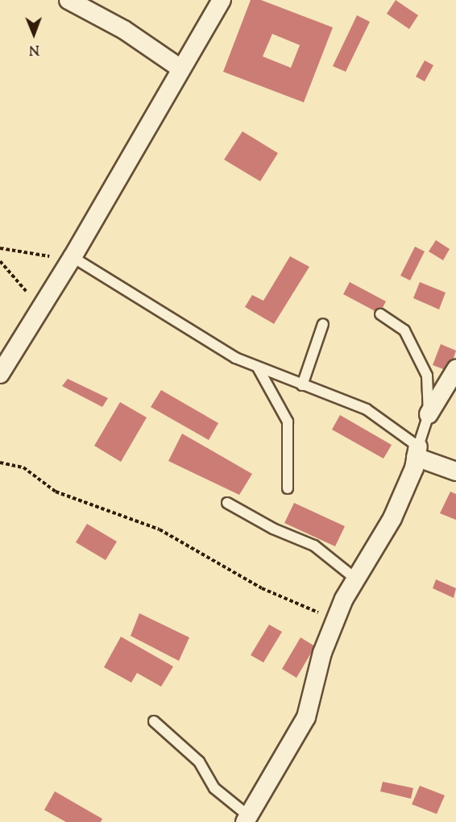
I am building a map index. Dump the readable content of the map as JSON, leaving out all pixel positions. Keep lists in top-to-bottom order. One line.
{"north":"bottom"}
